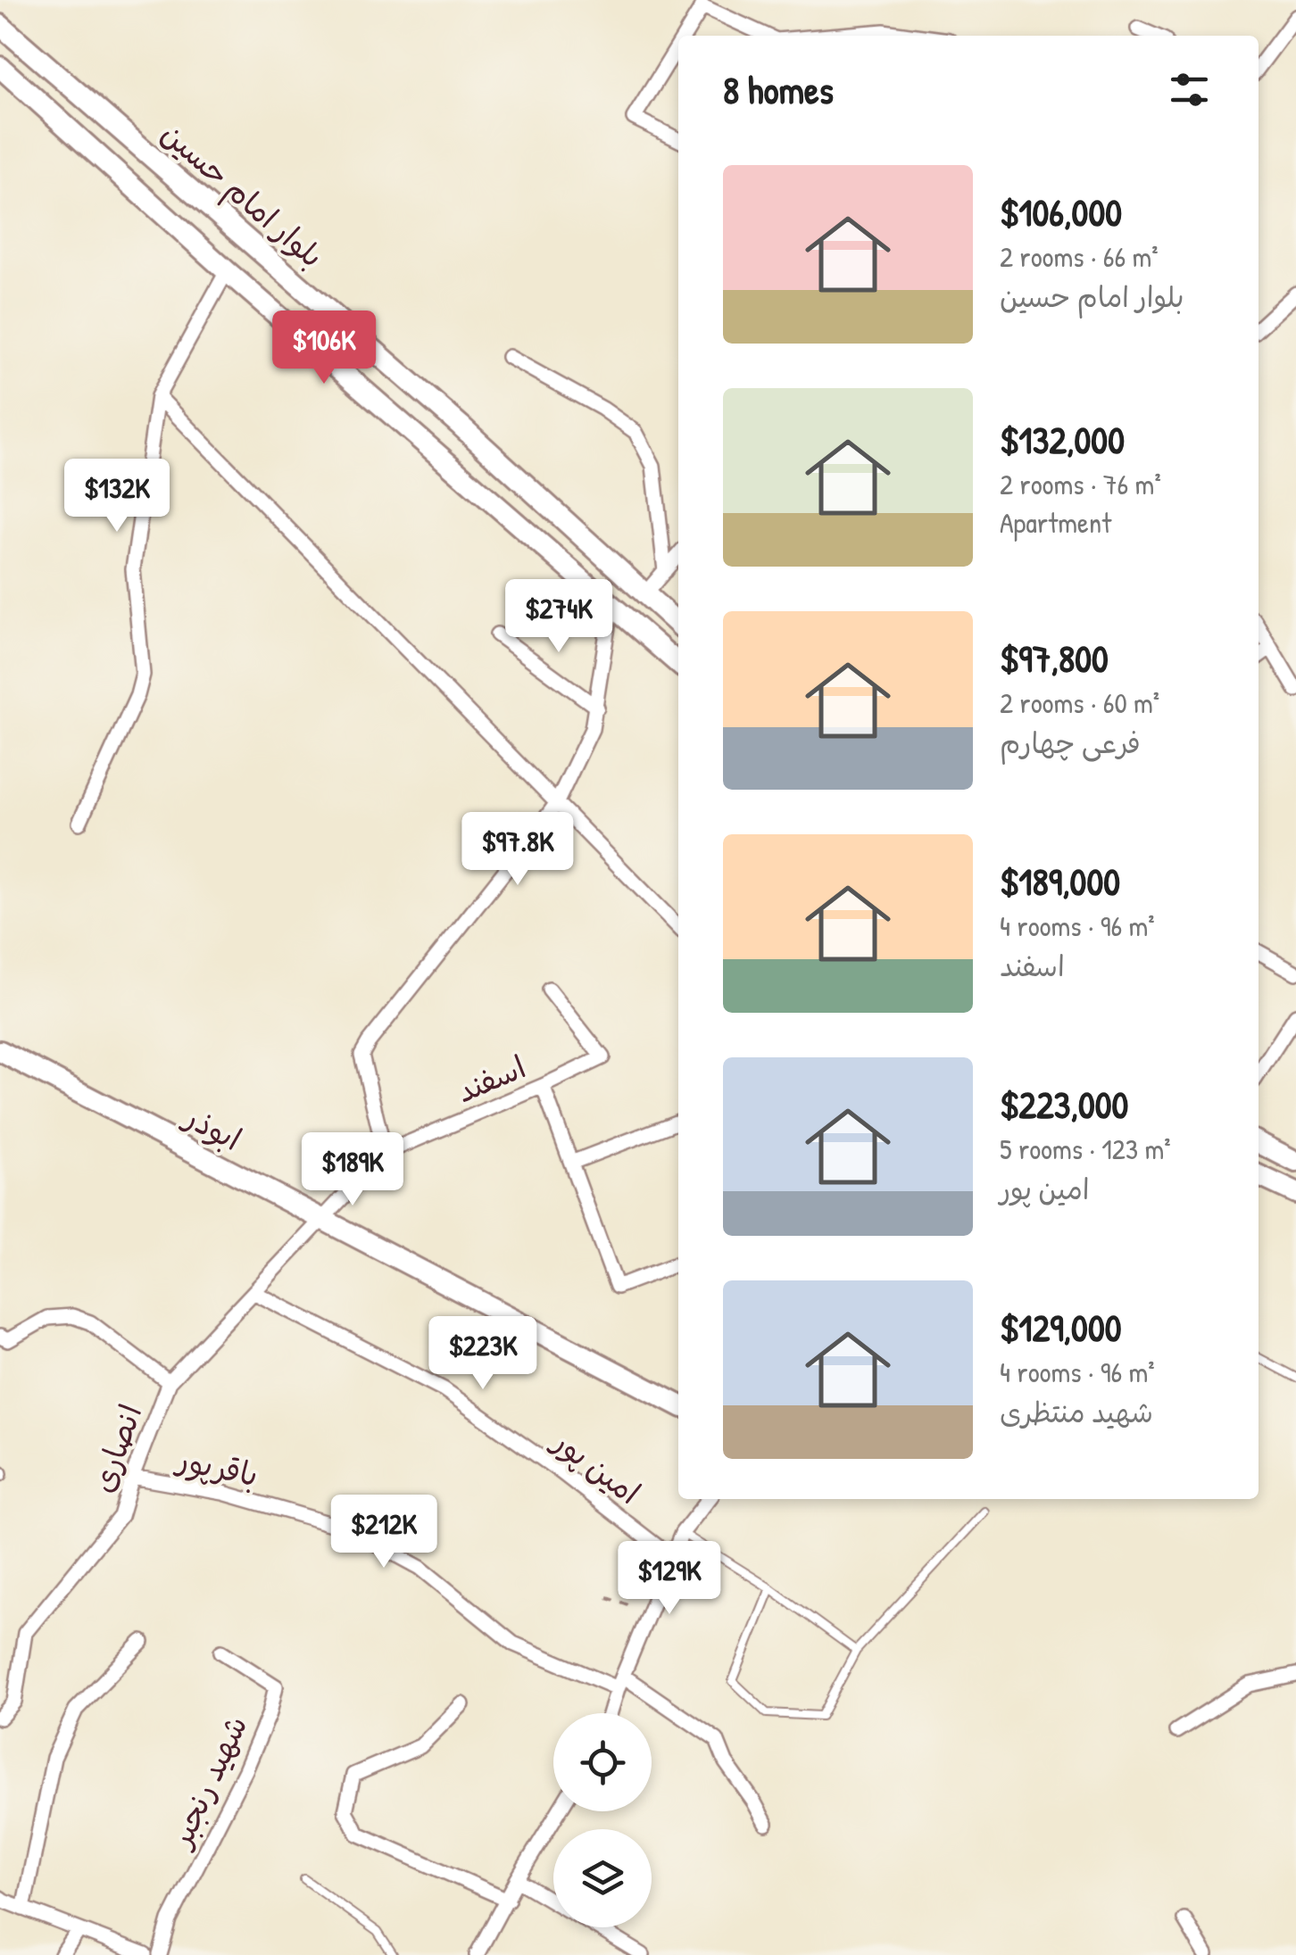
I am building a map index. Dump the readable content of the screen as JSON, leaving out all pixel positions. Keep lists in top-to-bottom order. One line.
{"streets":{"street":["بلوار امام حسین","اسفند","ابوذر","انصاری","باقرپور","امین پور","شهید رنجبر"]},"crossings":[["اسفند","ابوذر"],["اسفند","انصاری"],["ابوذر","انصاری"],["انصاری","باقرپور"],["انصاری","امین پور"]],"page":{"heading":"8 homes","list":[{"name":"$106,000","note":"2 rooms · 66 m² · بلوار امام حسین"},{"name":"$132,000","note":"2 rooms · 76 m² · Apartment"},{"name":"$97,800","note":"2 rooms · 60 m² · فرعی چهارم"},{"name":"$189,000","note":"4 rooms · 96 m² · اسفند"},{"name":"$223,000","note":"5 rooms · 123 m² · امین پور"},{"name":"$129,000","note":"4 rooms · 96 m² · شهید منتظری"}],"price":["$106K","$132K","$274K","$97.8K","$189K","$223K","$212K","$129K"]}}
